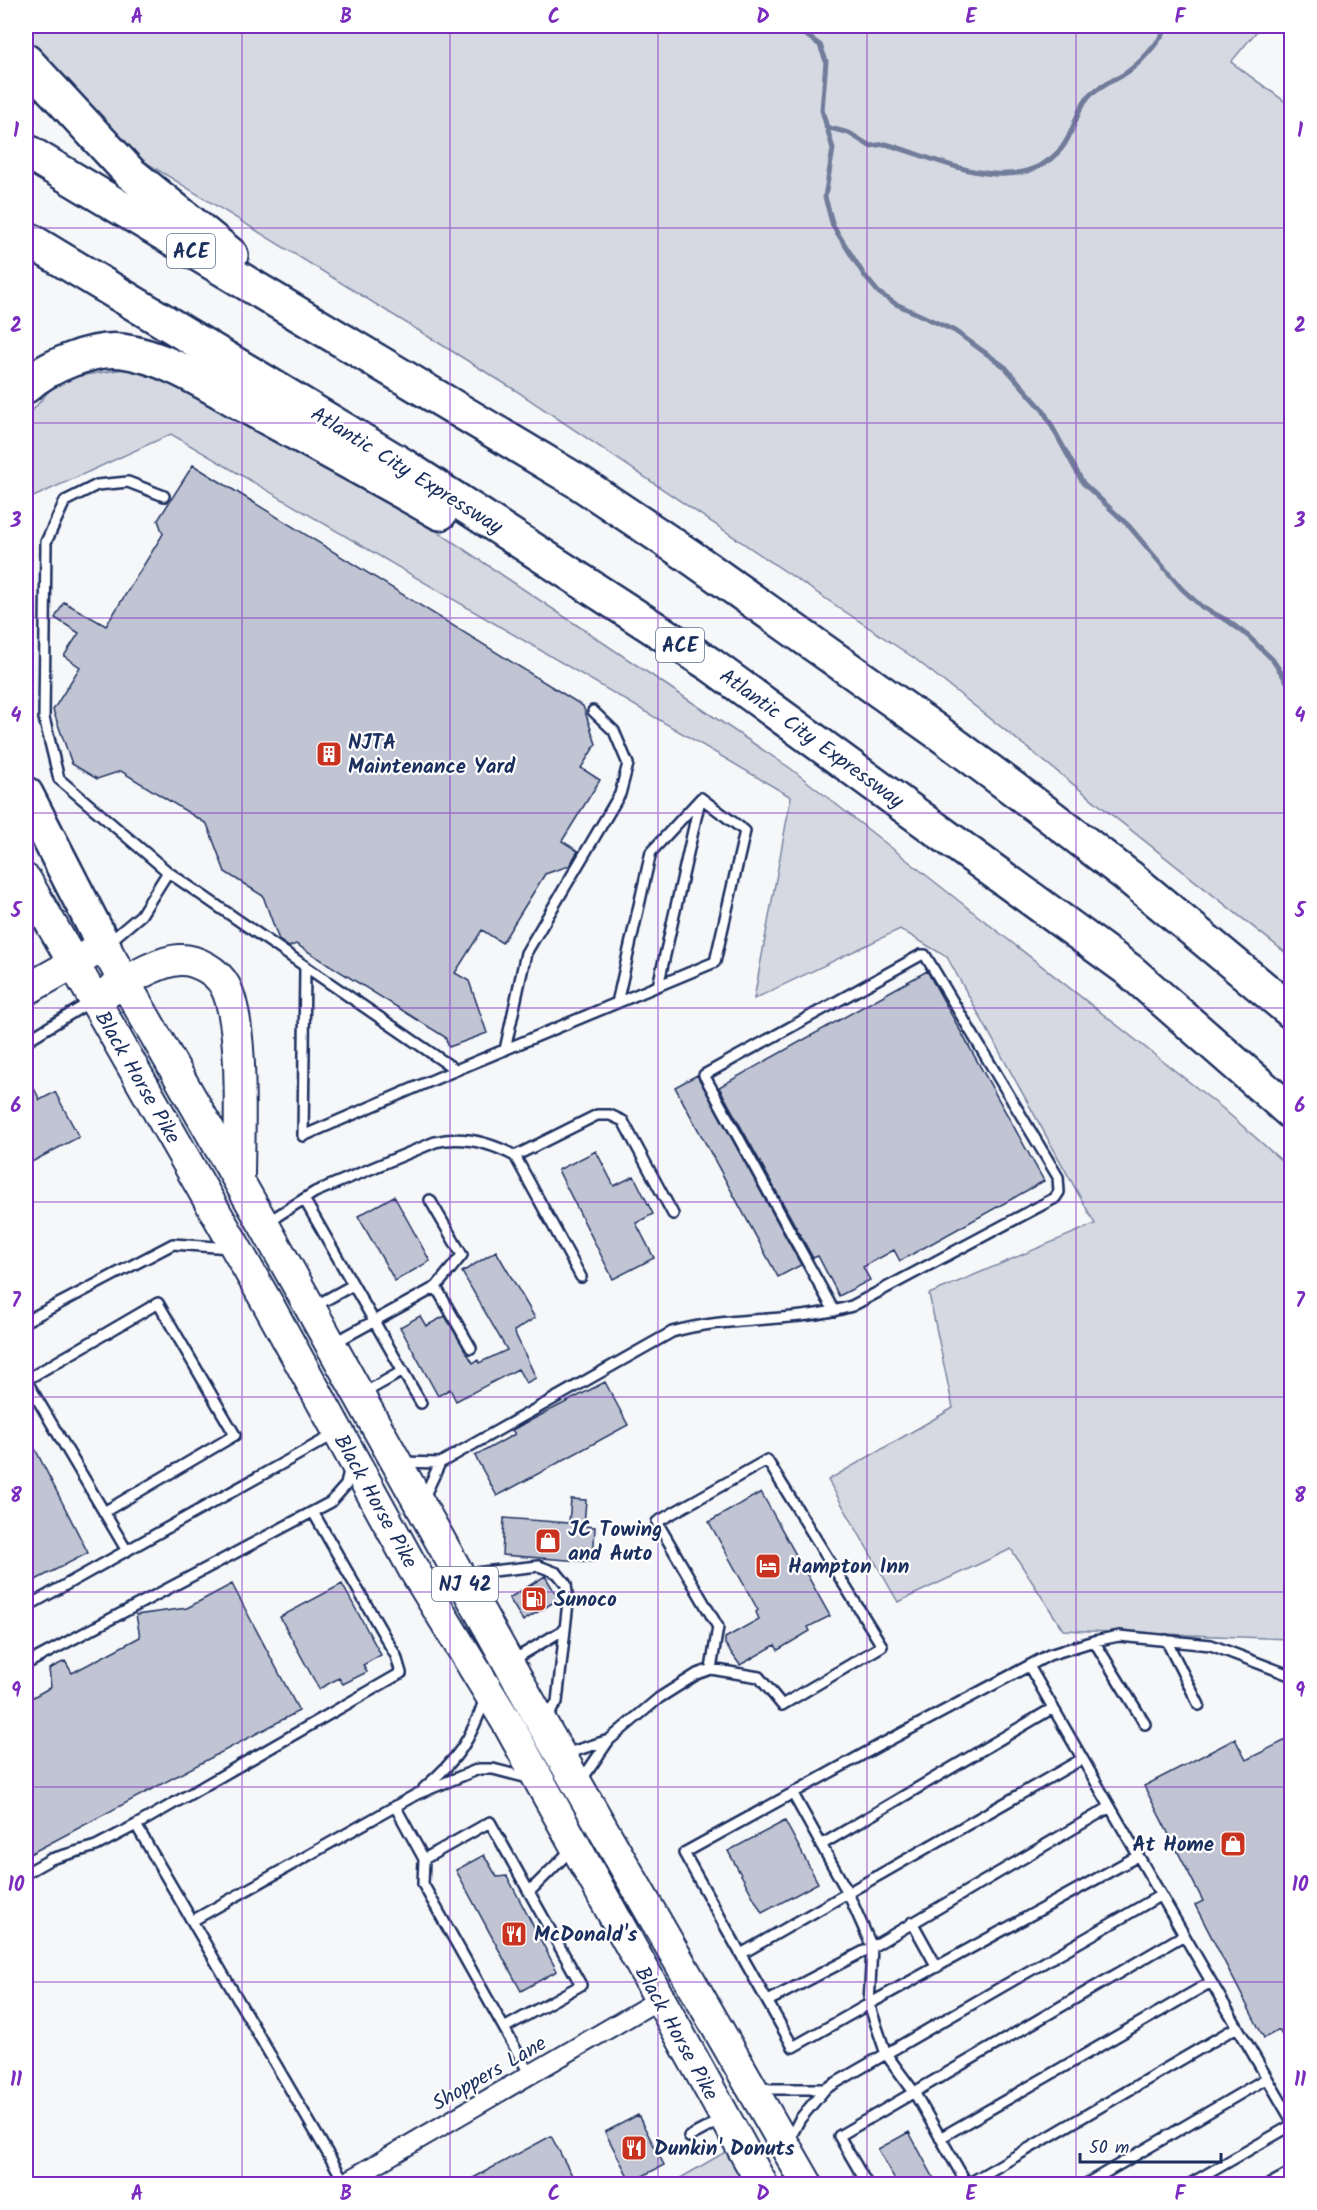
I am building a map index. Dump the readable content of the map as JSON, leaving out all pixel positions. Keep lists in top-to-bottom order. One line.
{"streets":{"highway":["ACE","Atlantic City Expressway","Black Horse Pike","NJ 42"],"street":["Shoppers Lane"]},"crossings":[["Black Horse Pike","NJ 42"],["Black Horse Pike","Shoppers Lane"]],"places":{"building":["NJTA Maintenance Yard"],"shop":["JC Towing and Auto","At Home"],"hotel":["Hampton Inn"],"fuel station":["Sunoco"],"restaurant":["McDonald's","Dunkin' Donuts"]},"scale_bar":"50 m","grid":{"columns":["A","B","C","D","E","F"],"rows":["1","2","3","4","5","6","7","8","9","10","11"]}}
